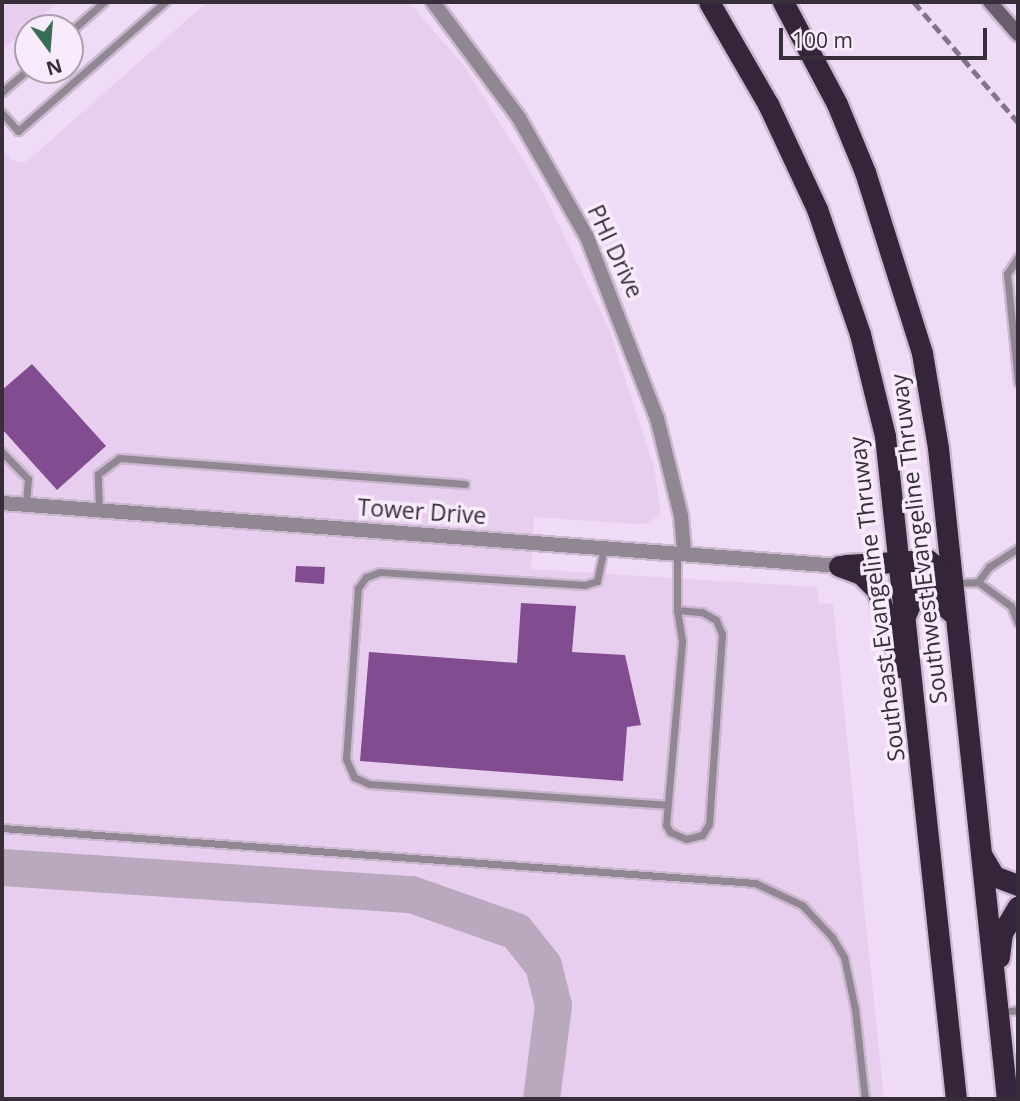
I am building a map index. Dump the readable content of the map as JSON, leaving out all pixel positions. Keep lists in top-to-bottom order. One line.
{"streets":{"highway":["Southwest Evangeline Thruway","Southeast Evangeline Thruway"],"street":["PHI Drive","Tower Drive"]},"crossings":[["PHI Drive","Tower Drive"]],"scale_bar":"100 m","north":"bottom"}
